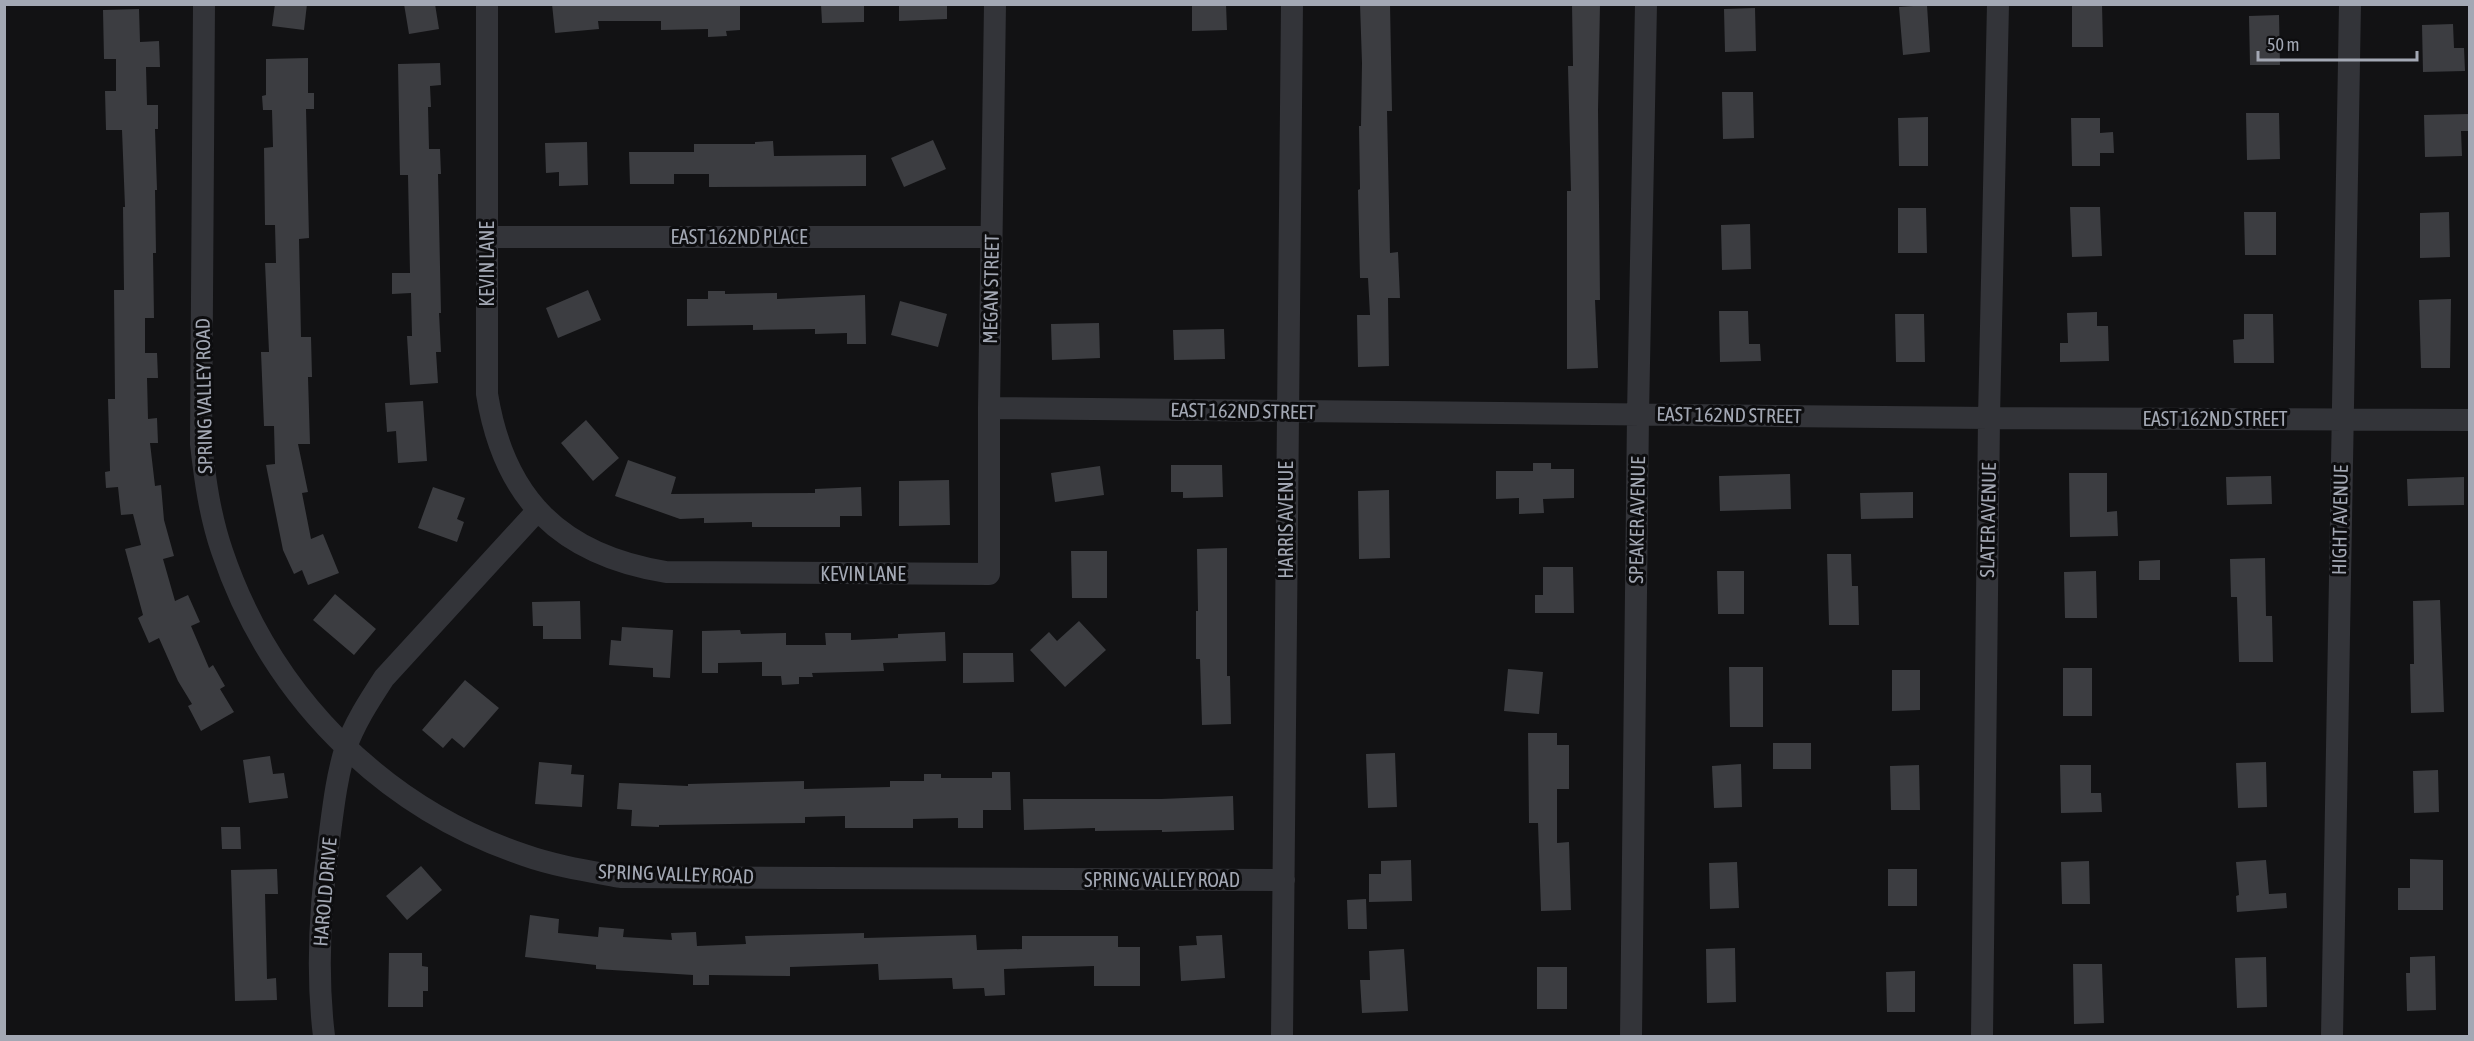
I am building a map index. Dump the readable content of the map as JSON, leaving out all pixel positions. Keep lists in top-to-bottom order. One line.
{"streets":{"street":["EAST 162ND PLACE","KEVIN LANE","MEGAN STREET","SPRING VALLEY ROAD","EAST 162ND STREET","HARRIS AVENUE","SPEAKER AVENUE","SLATER AVENUE","HIGHT AVENUE","HAROLD DRIVE"]},"crossings":[["EAST 162ND PLACE","KEVIN LANE"],["EAST 162ND PLACE","MEGAN STREET"],["KEVIN LANE","MEGAN STREET"],["MEGAN STREET","EAST 162ND STREET"],["SPRING VALLEY ROAD","HARRIS AVENUE"],["SPRING VALLEY ROAD","HAROLD DRIVE"],["EAST 162ND STREET","HARRIS AVENUE"],["EAST 162ND STREET","SPEAKER AVENUE"],["EAST 162ND STREET","SLATER AVENUE"],["EAST 162ND STREET","HIGHT AVENUE"]],"scale_bar":"50 m"}
